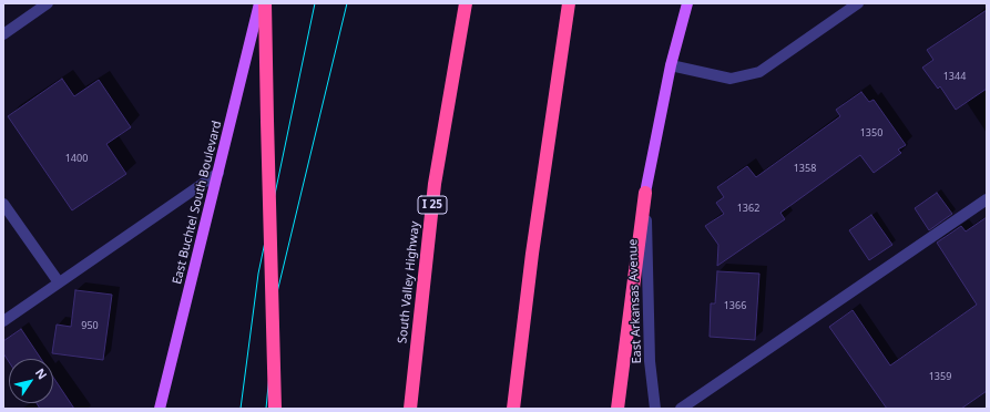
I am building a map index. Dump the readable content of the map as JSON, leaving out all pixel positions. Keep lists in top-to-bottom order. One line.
{"streets":{"highway":["I 25","South Valley Highway"],"main road":["East Buchtel South Boulevard"],"street":["East Arkansas Avenue"]},"house_numbers":["1344","1350","1400","1358","1362","1366","950","1359"],"north":"top right"}
